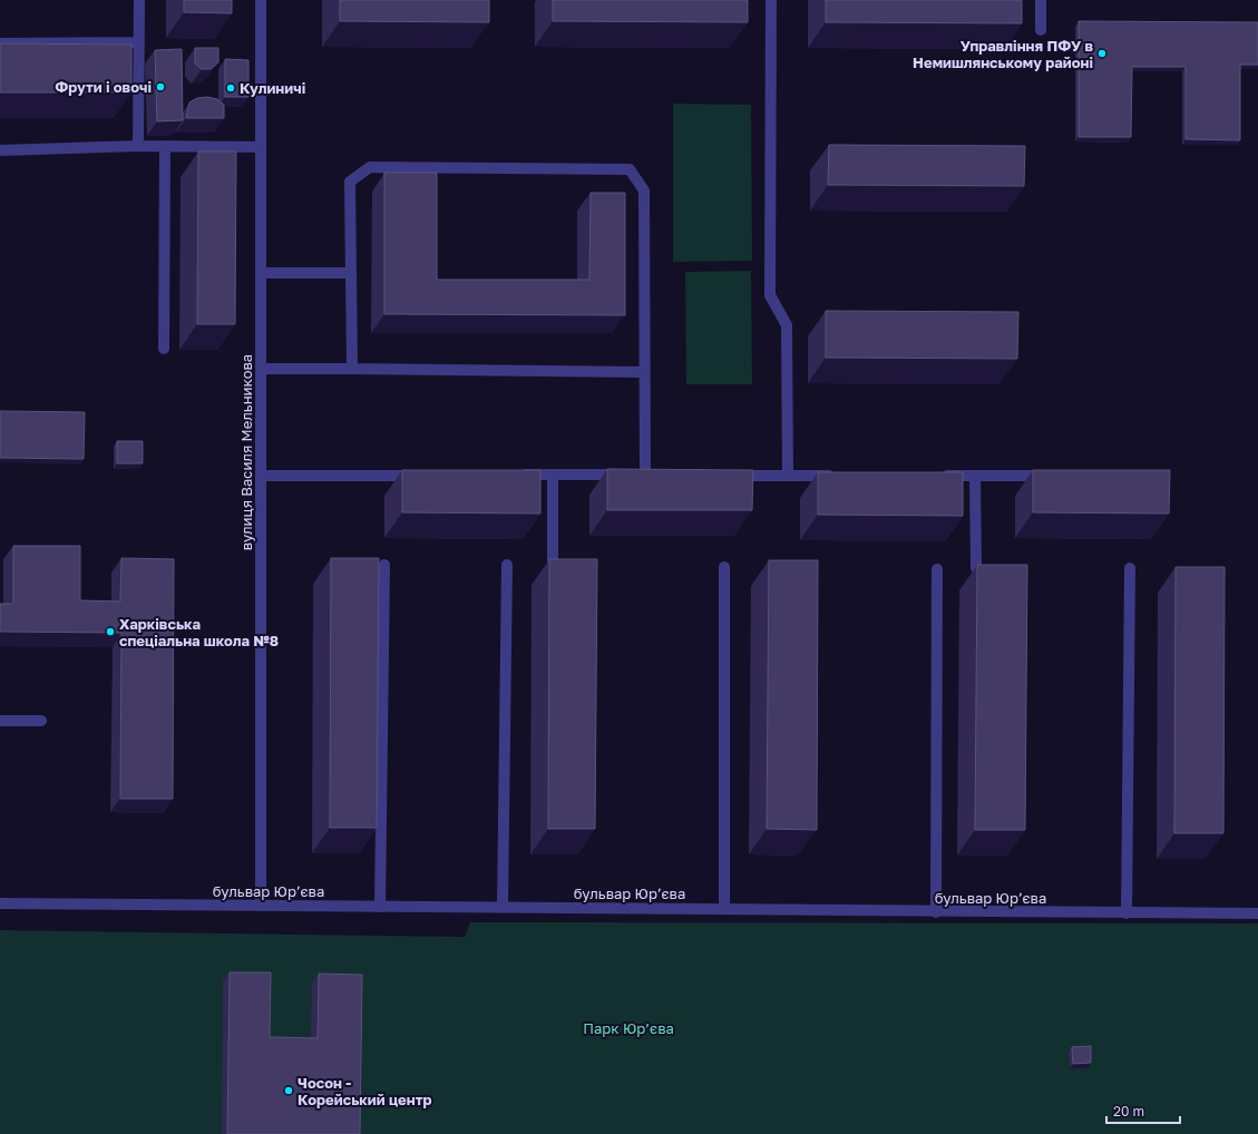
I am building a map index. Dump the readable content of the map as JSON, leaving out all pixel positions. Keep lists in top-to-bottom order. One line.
{"streets":{"street":["вулиця Василя Мельникова","бульвар Юрʼєва"]},"crossings":[["вулиця Василя Мельникова","бульвар Юрʼєва"]],"parks":["Парк Юр’єва"],"places":["Управління ПФУ в Немишлянському районі","Фрути і овочі","Кулиничі","Харківська спеціальна школа №8","Чосон - Корейський центр"],"scale_bar":"20 m"}
